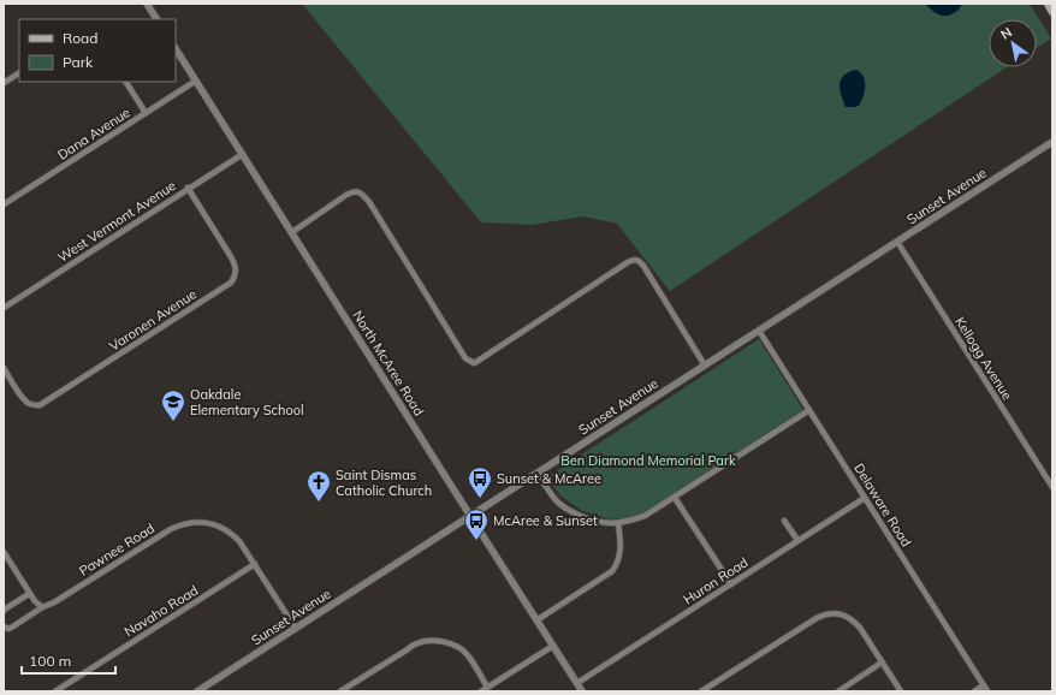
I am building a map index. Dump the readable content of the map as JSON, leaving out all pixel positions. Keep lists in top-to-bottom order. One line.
{"streets":{"street":["Dana Avenue","Sunset Avenue","West Vermont Avenue","Varonen Avenue","Kellogg Avenue","North McAree Road","Delaware Road","Pawnee Road","Huron Road","Navaho Road"]},"crossings":[["Dana Avenue","North McAree Road"],["Sunset Avenue","Kellogg Avenue"],["Sunset Avenue","North McAree Road"],["Sunset Avenue","Delaware Road"],["West Vermont Avenue","Varonen Avenue"],["West Vermont Avenue","North McAree Road"],["North McAree Road","Huron Road"],["Delaware Road","Huron Road"],["Pawnee Road","Navaho Road"]],"parks":["Ben Diamond Memorial Park"],"places":{"school or university":["Oakdale Elementary School"],"bus stop":["Sunset & McAree","McAree & Sunset"],"church":["Saint Dismas Catholic Church"]},"legend":["Road","Park"],"scale_bar":"100 m","north":"top left"}
